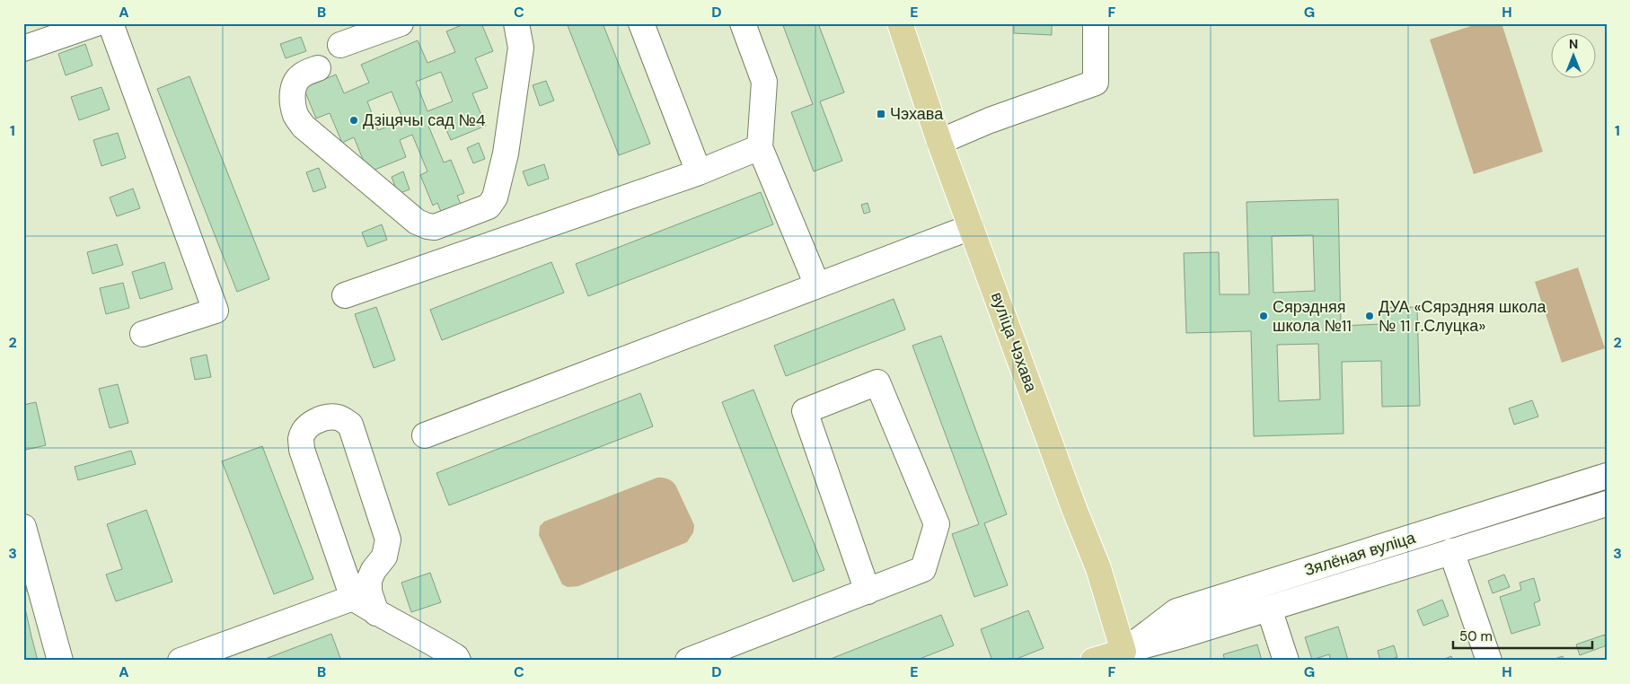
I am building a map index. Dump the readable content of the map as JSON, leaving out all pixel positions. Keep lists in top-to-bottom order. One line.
{"streets":{"main road":["вуліца Чэхава","Зялёная вуліца"]},"crossings":[["вуліца Чэхава","Зялёная вуліца"]],"places":{"transit":["Чэхава"],"other":["Дзіцячы сад №4","Сярэдняя школа №11","ДУА «Сярэдняя школа № 11 г.Слуцка»"]},"scale_bar":"50 m","north":"top","grid":{"columns":["A","B","C","D","E","F","G","H"],"rows":["1","2","3"]}}
